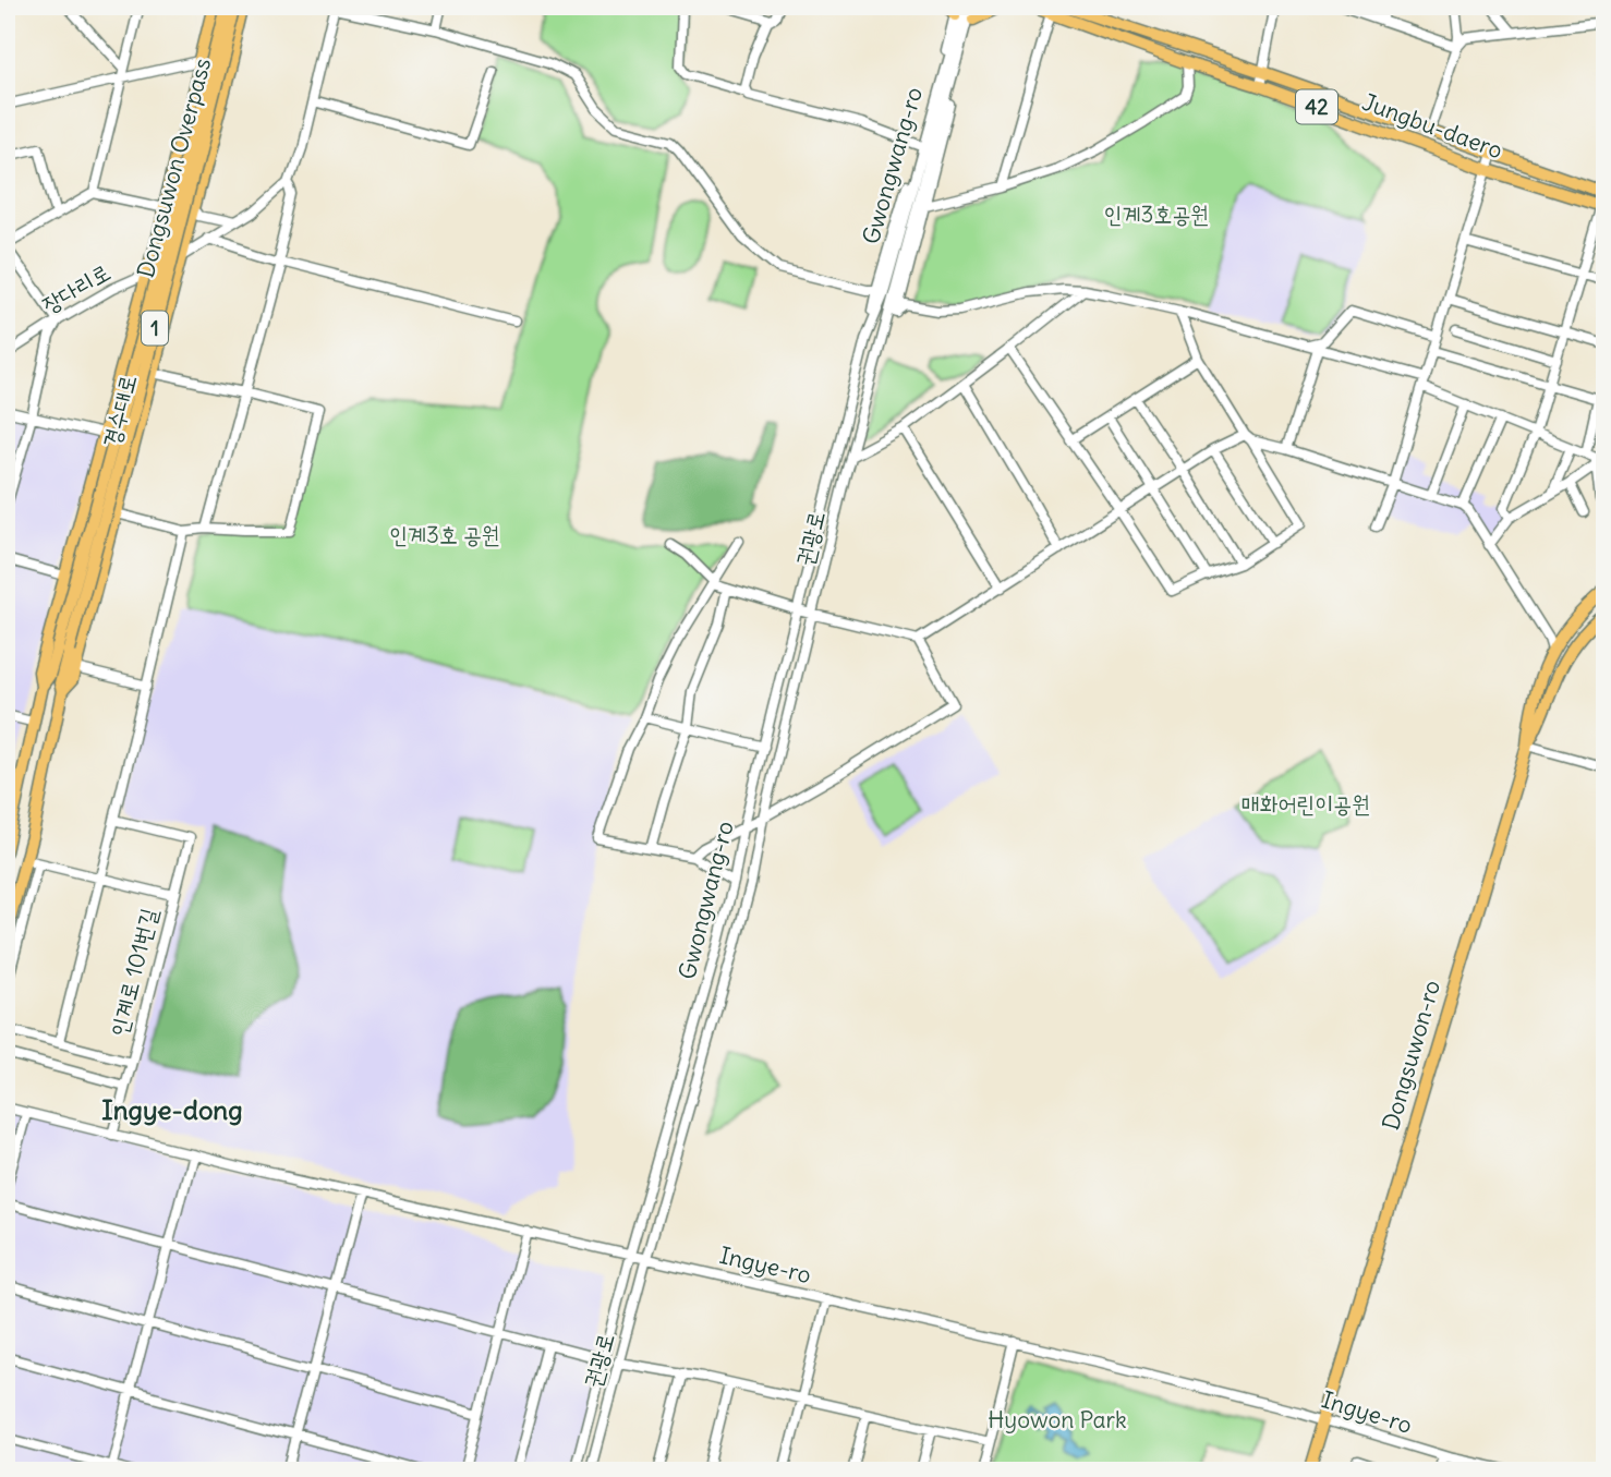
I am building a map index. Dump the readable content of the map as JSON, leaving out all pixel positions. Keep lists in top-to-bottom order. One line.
{"streets":{"main road":["42","Jungbu-daero","Dongsuwon Overpass","1","경수대로","Dongsuwon-ro"],"street":["Gwongwang-ro","장다리로","권광로","인계로 101번길","Ingye-ro"]},"crossings":[["Gwongwang-ro","권광로"],["Gwongwang-ro","Ingye-ro"],["Dongsuwon Overpass","1"],["장다리로","경수대로"],["1","경수대로"],["권광로","Ingye-ro"],["Dongsuwon-ro","Ingye-ro"]],"districts":["Ingye-dong"],"parks":["인계3호공원","인계3호 공원","매화어린이공원","Hyowon Park"]}
